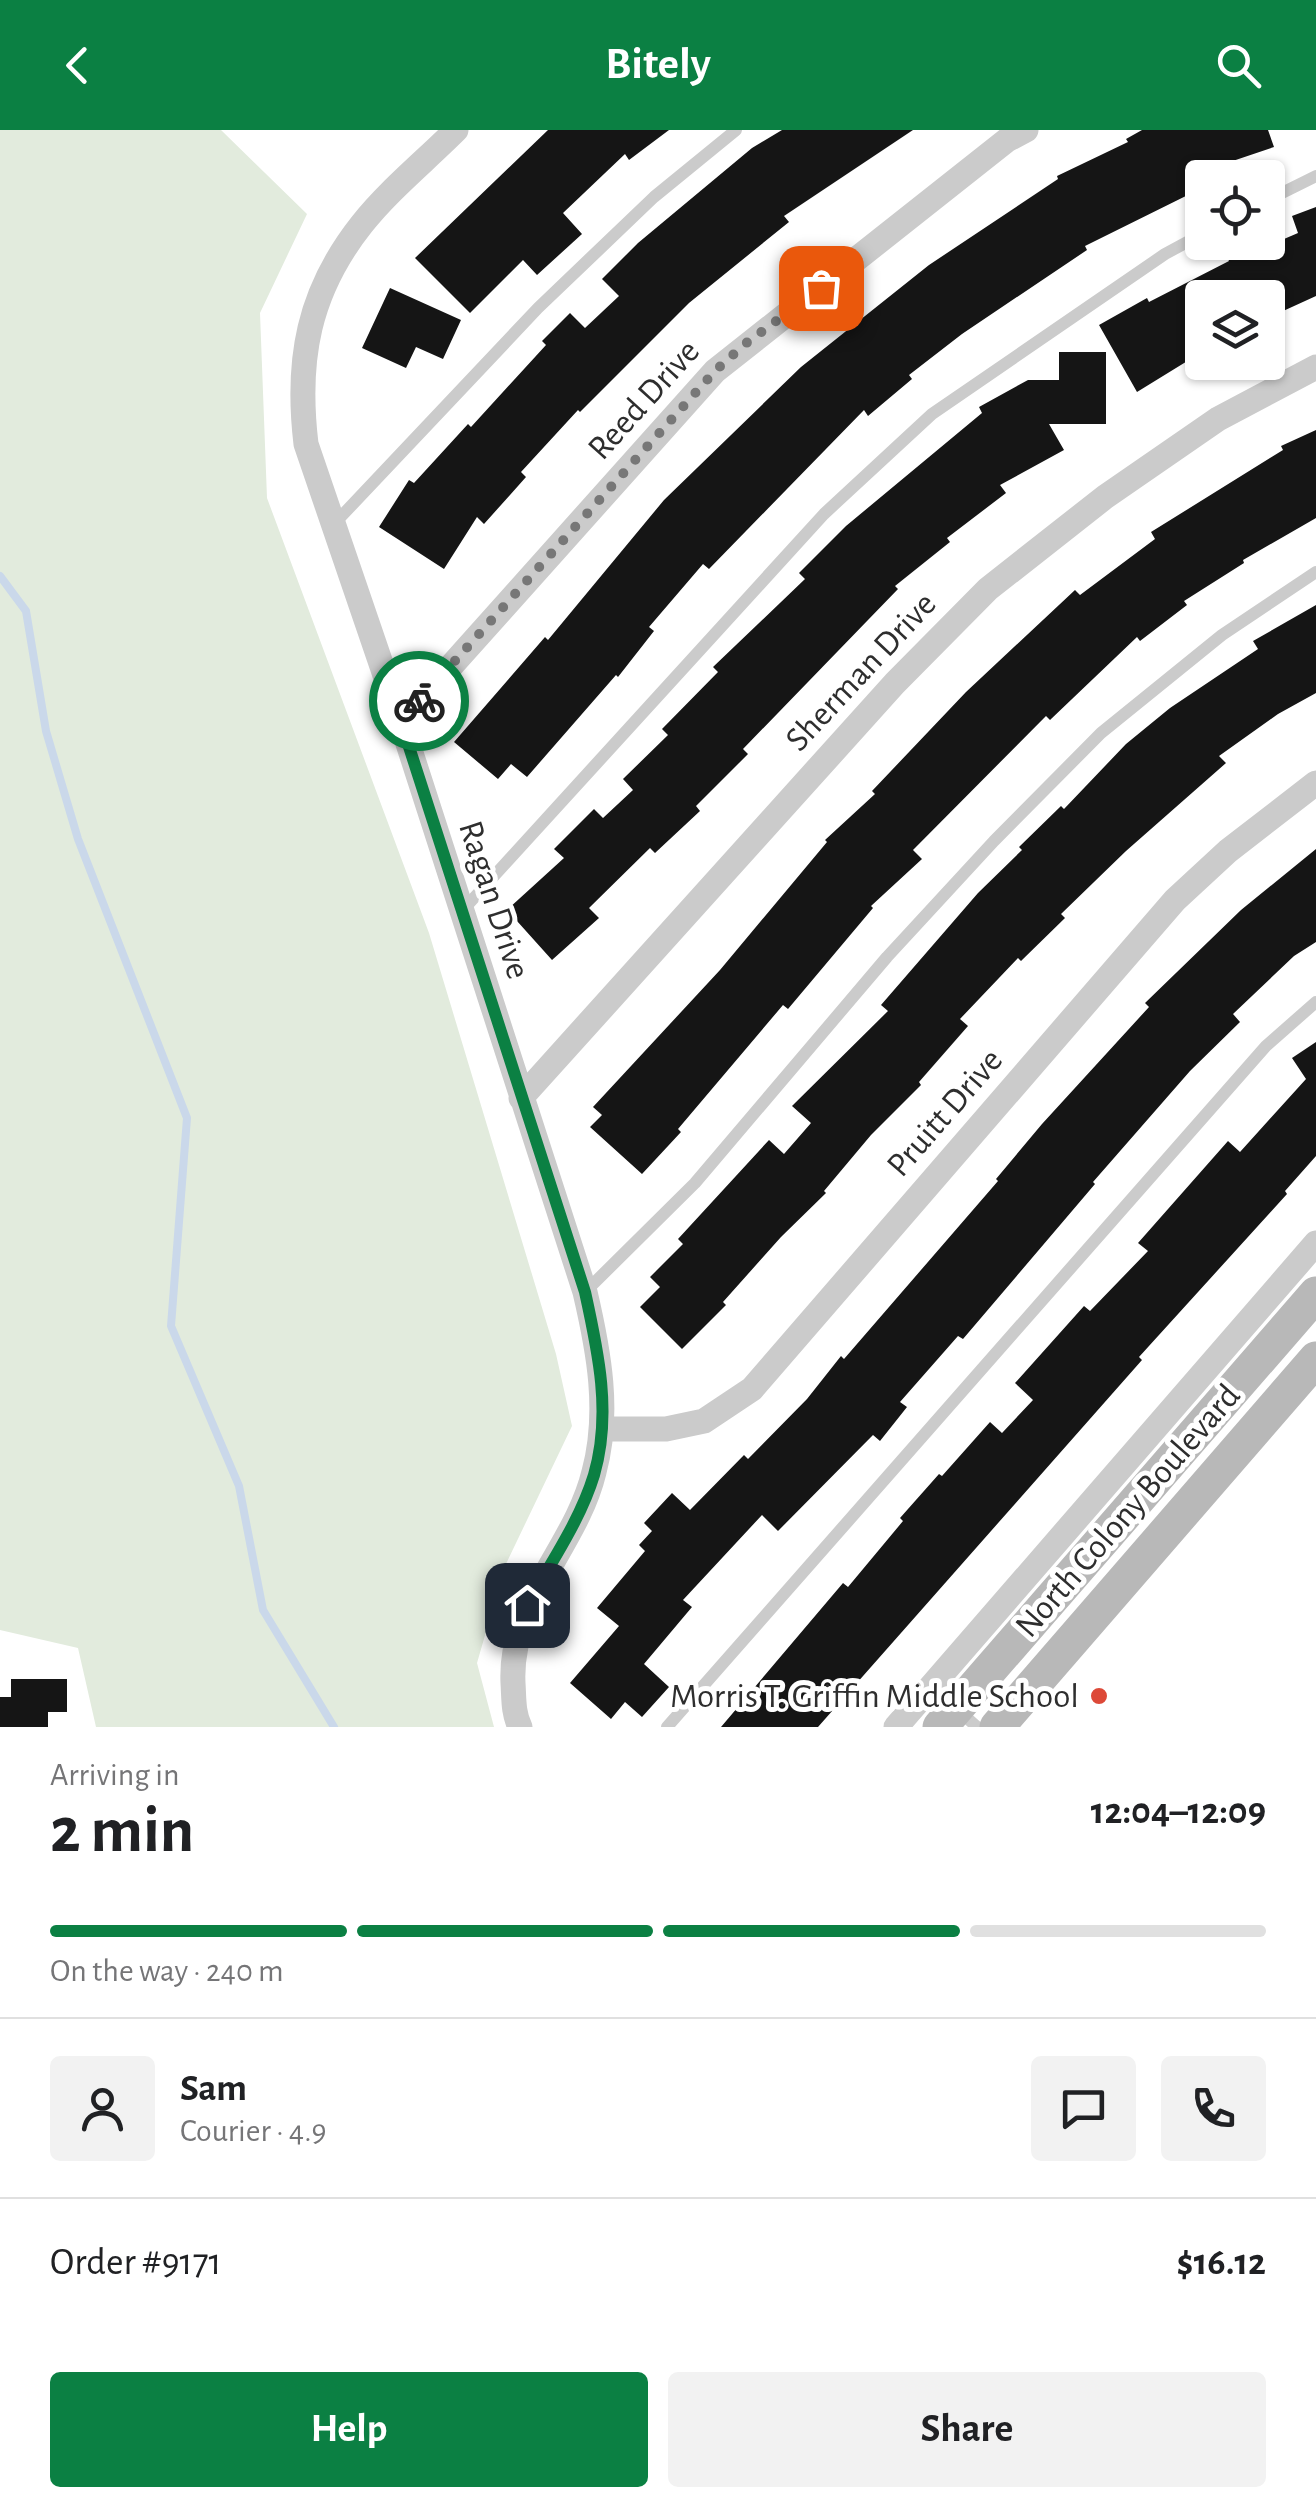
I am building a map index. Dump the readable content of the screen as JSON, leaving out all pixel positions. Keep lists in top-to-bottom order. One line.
{"streets":{"main road":["North Colony Boulevard"],"street":["Reed Drive","Sherman Drive","Ragan Drive","Pruitt Drive"]},"crossings":[["Reed Drive","Ragan Drive"],["Sherman Drive","Ragan Drive"],["Ragan Drive","Pruitt Drive"]],"places":["Morris T. Griffin Middle School"],"page":{"header":"Bitely","heading":["2 min","Arriving in","12:04–12:09"],"panel":["Sam","Courier · 4.9","Order #9171","$16.12"],"bar":"On the way · 240 m","buttons":["Help","Share"]}}
